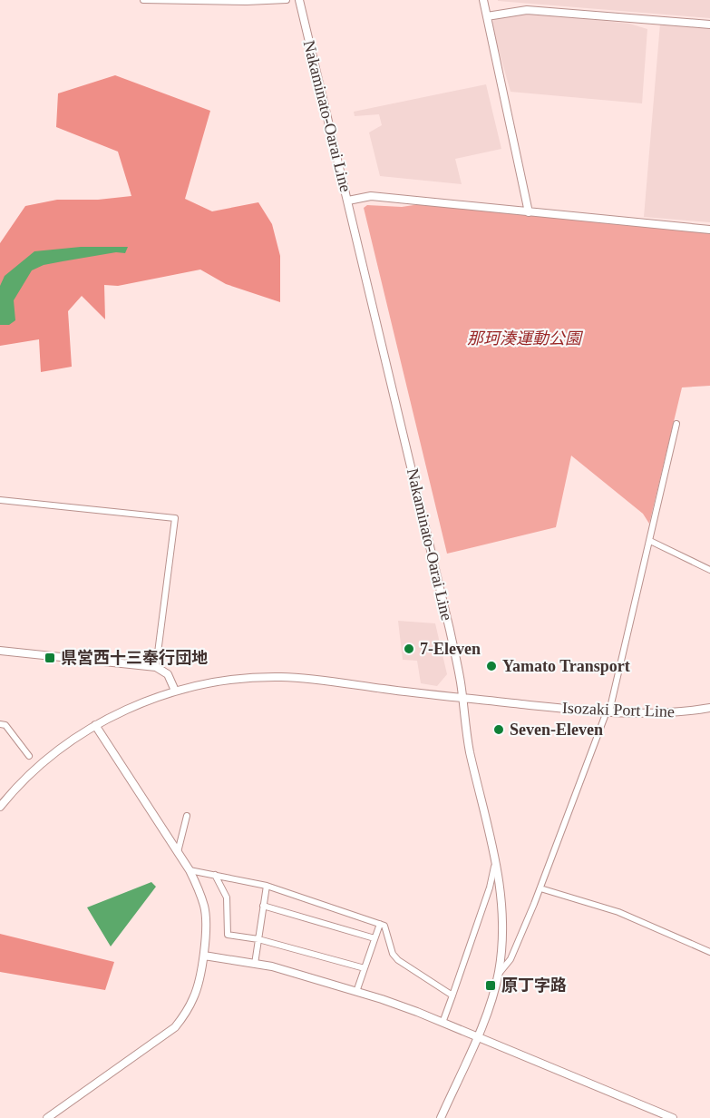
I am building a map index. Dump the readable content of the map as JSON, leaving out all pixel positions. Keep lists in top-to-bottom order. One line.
{"streets":{"main road":["Nakaminato-Oarai Line","Isozaki Port Line"]},"crossings":[["Nakaminato-Oarai Line","Isozaki Port Line"]],"parks":["那珂湊運動公園"],"places":{"other":["7-Eleven","Yamato Transport","Seven-Eleven"],"transit":["県営西十三奉行団地","原丁字路"]}}
